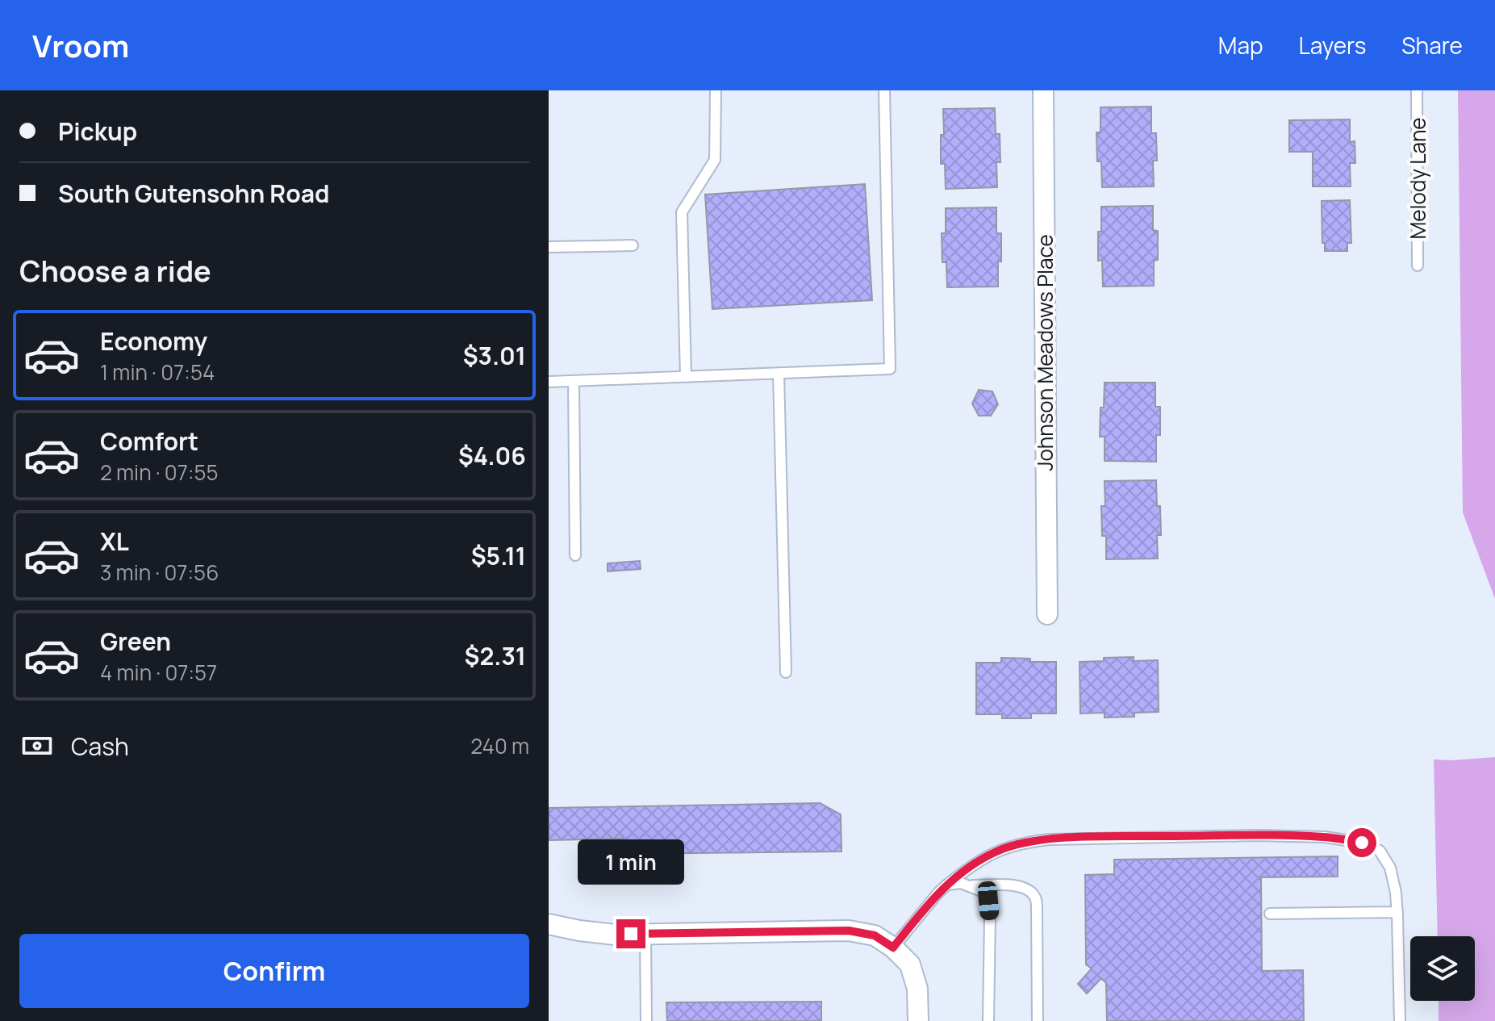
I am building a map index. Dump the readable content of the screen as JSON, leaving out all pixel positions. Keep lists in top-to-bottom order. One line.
{"streets":{"street":["Johnson Meadows Place"],"lane":["Melody Lane"]},"page":{"header":"Vroom","nav":["Map","Layers","Share"],"banner":["Pickup","South Gutensohn Road"],"heading":"Choose a ride","list":[{"name":"Economy","note":"1 min · 07:54","value":"$3.01"},{"name":"Comfort","note":"2 min · 07:55","value":"$4.06"},{"name":"XL","note":"3 min · 07:56","value":"$5.11"},{"name":"Green","note":"4 min · 07:57","value":"$2.31"}],"pay":["Cash","240 m"],"bubble":"1 min","buttons":"Confirm"}}
